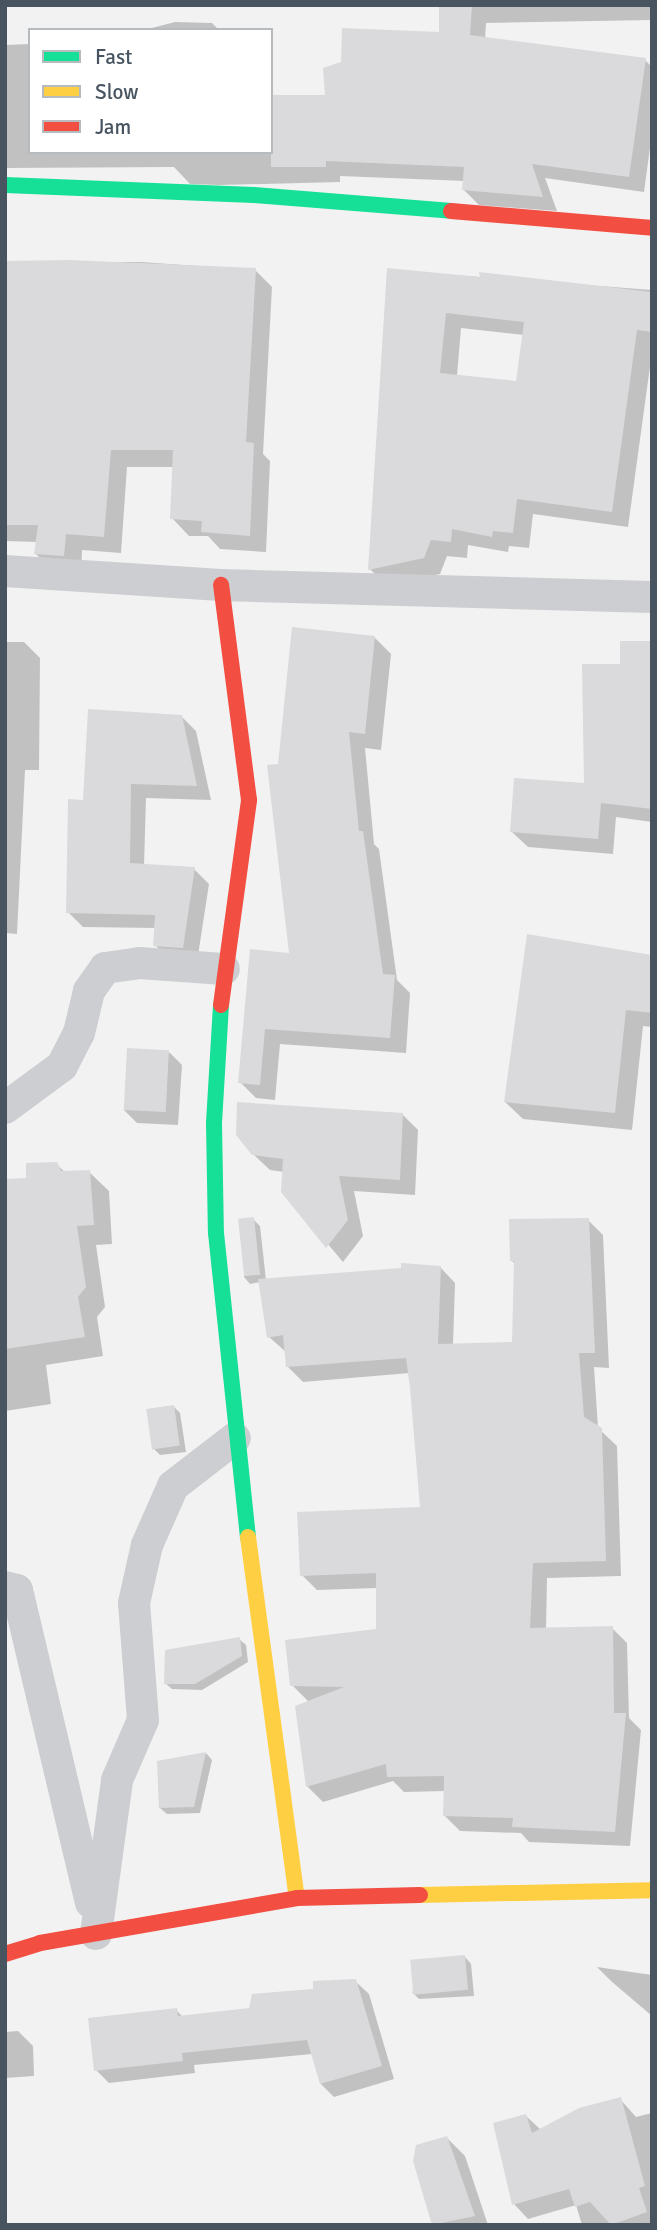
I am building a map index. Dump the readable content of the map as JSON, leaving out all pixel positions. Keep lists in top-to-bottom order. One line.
{"legend":["Fast","Slow","Jam"]}
